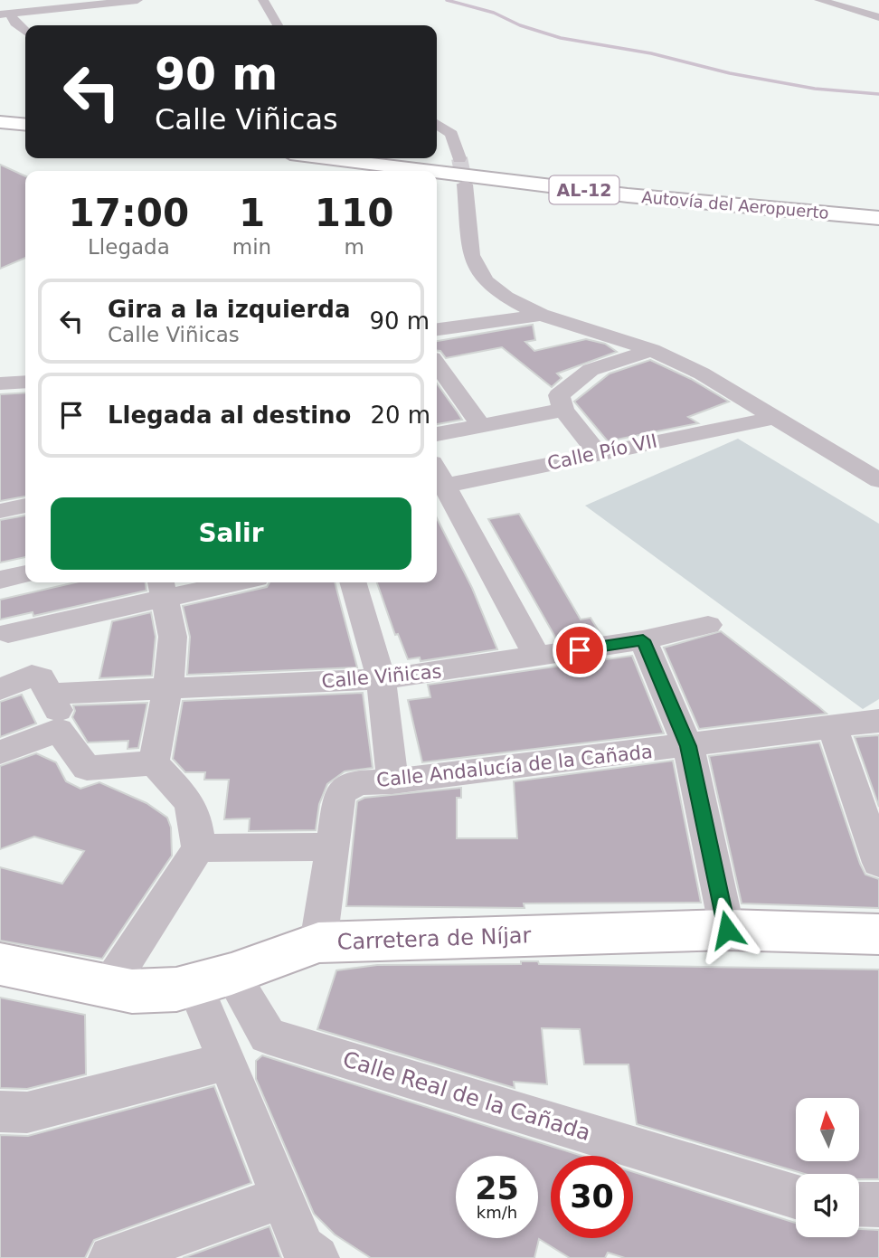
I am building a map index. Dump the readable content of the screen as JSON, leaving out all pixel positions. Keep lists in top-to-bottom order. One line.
{"streets":{"main road":["AL-12","Autovía del Aeropuerto","Carretera de Níjar"],"street":["Calle Pío VII","Calle Viñicas","Calle Andalucía de la Cañada","Calle Real de la Cañada"]},"crossings":[["Calle Andalucía de la Cañada","Carretera de Níjar"],["Carretera de Níjar","Calle Real de la Cañada"]],"north":"top","page":{"turn":["90 m","Calle Viñicas"],"eta":["17:00","Llegada","1","min","110","m"],"list":[{"name":"Gira a la izquierda","note":"Calle Viñicas","value":"90 m"},{"name":"Llegada al destino","value":"20 m"}],"buttons":"Salir","speed":"25 km/h","limit":"30"}}
